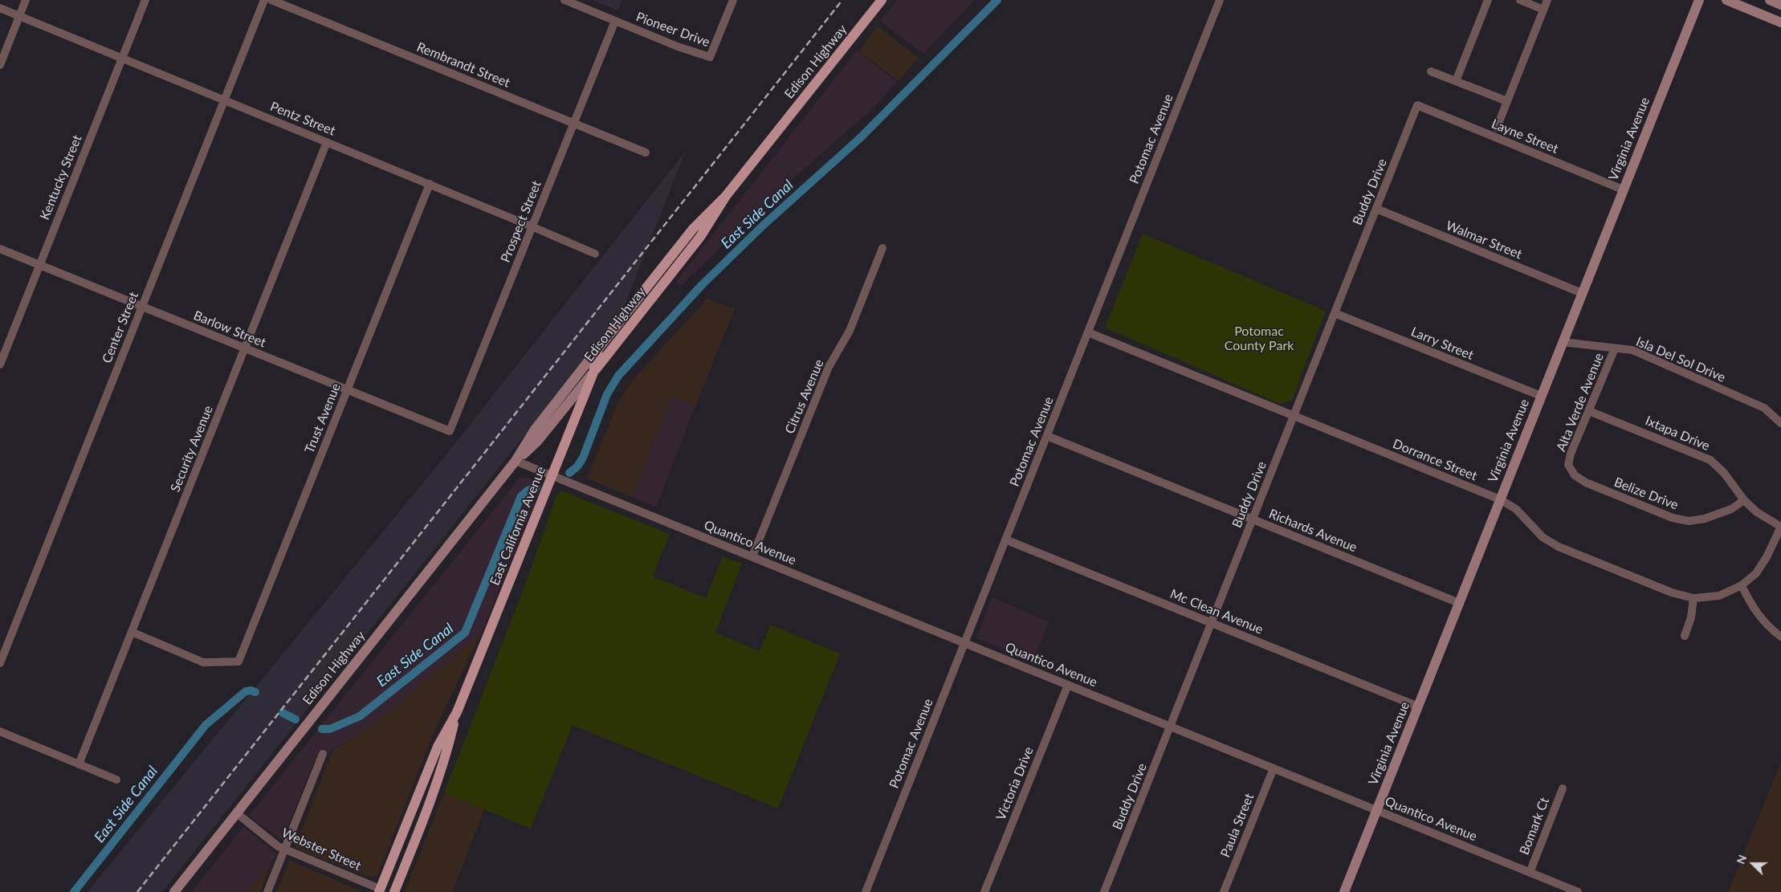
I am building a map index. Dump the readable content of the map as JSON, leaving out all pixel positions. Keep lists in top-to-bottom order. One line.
{"streets":{"main road":["Edison Highway","East California Avenue"],"street":["Pioneer Drive","Rembrandt Street","Pentz Street","Layne Street","Potomac Avenue","Virginia Avenue","Kentucky Street","Buddy Drive","Prospect Street","Walmar Street","Center Street","Barlow Street","Larry Street","Isla Del Sol Drive","Citrus Avenue","Alta Verde Avenue","Trust Avenue","Ixtapa Drive","Security Avenue","Dorrance Street","Belize Drive","Richards Avenue","Quantico Avenue","Mc Clean Avenue","Victoria Drive","Paula Street","Bomark Ct","Webster Street"]},"crossings":[["Pioneer Drive","Prospect Street"],["Edison Highway","East California Avenue"],["Edison Highway","Quantico Avenue"],["Edison Highway","Webster Street"],["Rembrandt Street","Prospect Street"],["Pentz Street","Kentucky Street"],["Pentz Street","Prospect Street"],["Pentz Street","Center Street"],["Pentz Street","Trust Avenue"],["Pentz Street","Security Avenue"],["Layne Street","Virginia Avenue"],["Layne Street","Buddy Drive"],["Potomac Avenue","Dorrance Street"],["Potomac Avenue","Richards Avenue"],["Potomac Avenue","Quantico Avenue"],["Potomac Avenue","Mc Clean Avenue"],["Virginia Avenue","Walmar Street"],["Virginia Avenue","Larry Street"],["Virginia Avenue","Isla Del Sol Drive"],["Virginia Avenue","Dorrance Street"],["Virginia Avenue","Richards Avenue"],["Virginia Avenue","Quantico Avenue"],["Virginia Avenue","Mc Clean Avenue"],["Kentucky Street","Barlow Street"],["Buddy Drive","Walmar Street"],["Buddy Drive","Larry Street"],["Buddy Drive","Dorrance Street"],["Buddy Drive","Richards Avenue"],["Buddy Drive","Quantico Avenue"],["Buddy Drive","Mc Clean Avenue"],["Prospect Street","Barlow Street"],["Center Street","Barlow Street"],["Barlow Street","Trust Avenue"],["Barlow Street","Security Avenue"],["Isla Del Sol Drive","Alta Verde Avenue"],["Citrus Avenue","Quantico Avenue"],["Alta Verde Avenue","Ixtapa Drive"],["Alta Verde Avenue","Belize Drive"],["Trust Avenue","Security Avenue"],["Ixtapa Drive","Dorrance Street"],["Ixtapa Drive","Belize Drive"],["East California Avenue","Quantico Avenue"],["East California Avenue","Webster Street"],["Quantico Avenue","Victoria Drive"],["Quantico Avenue","Paula Street"],["Quantico Avenue","Bomark Ct"]],"water":["East Side Canal"],"parks":["Potomac County Park"],"north":"left"}
